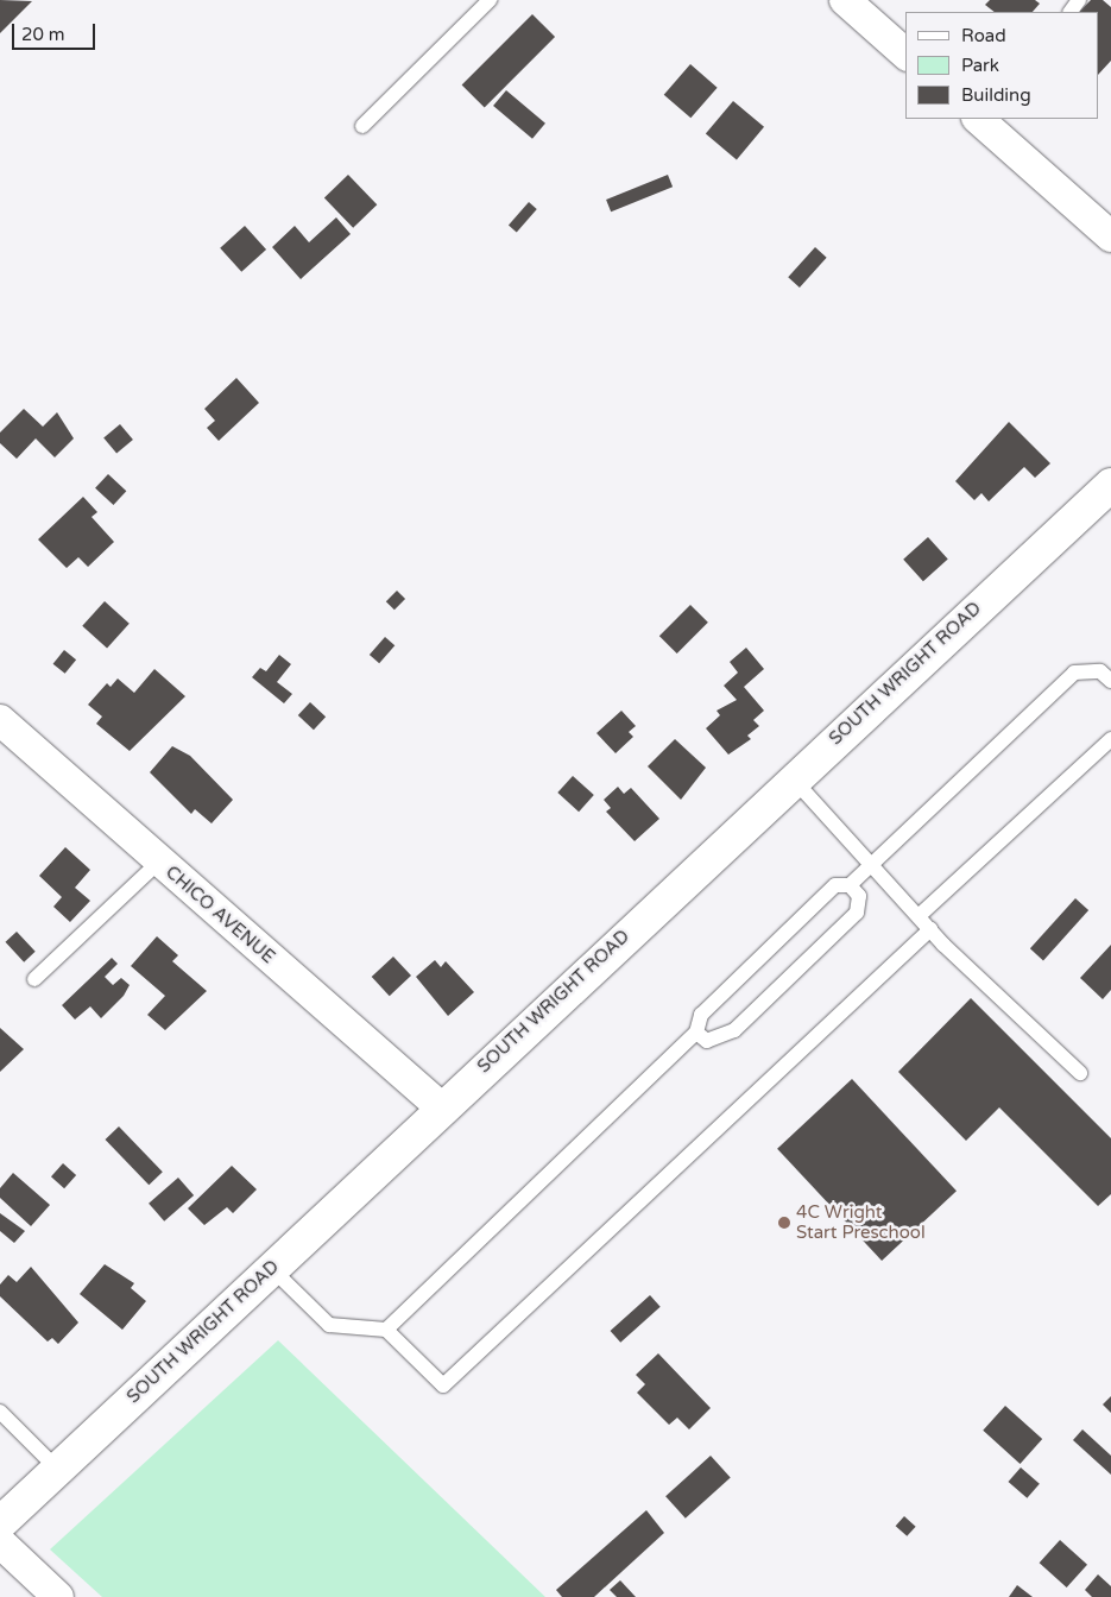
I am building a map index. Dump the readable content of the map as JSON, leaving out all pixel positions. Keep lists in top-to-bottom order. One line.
{"streets":{"main road":["SOUTH WRIGHT ROAD"],"street":["CHICO AVENUE"]},"crossings":[["SOUTH WRIGHT ROAD","CHICO AVENUE"]],"places":["4C Wright Start Preschool"],"legend":["Road","Park","Building"],"scale_bar":"20 m"}
